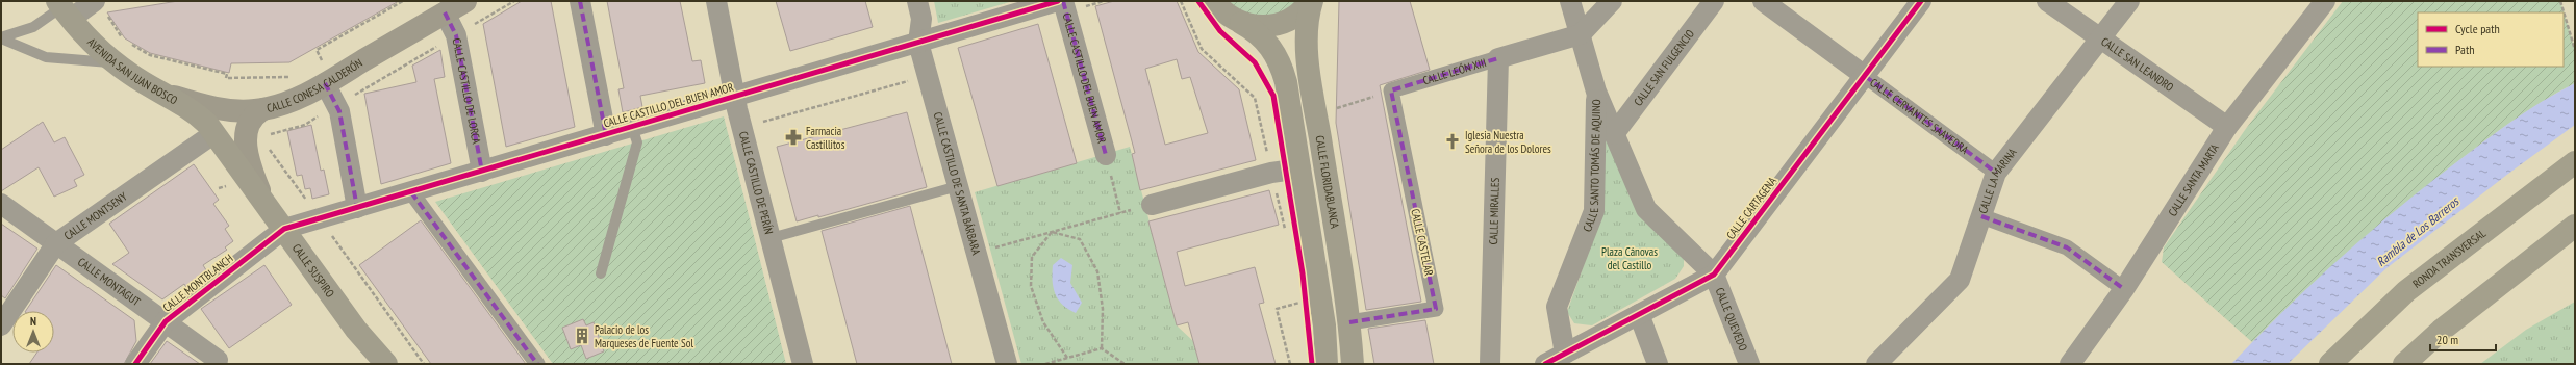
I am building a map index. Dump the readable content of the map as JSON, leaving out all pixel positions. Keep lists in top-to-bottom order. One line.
{"streets":{"highway":["RONDA TRANSVERSAL"],"main road":["AVENIDA SAN JUAN BOSCO","CALLE CONESA CALDERÓN","CALLE FLORIDABLANCA","CALLE SUSPIRO"],"street":["CALLE SAN LEANDRO","CALLE SAN FULGENCIO","CALLE LEÓN XIII","CALLE CASTILLO DEL BUEN AMOR","CALLE CASTILLO DE LORCA","CALLE CERVANTES SAAVEDRA","CALLE SANTO TOMÁS DE AQUINO","CALLE SANTA MARTA","CALLE LA MARINA","CALLE CASTILLO DE PERÍN","CALLE CASTILLO DE SANTA BÁRBARA","CALLE CARTAGENA","CALLE MIRALLES","CALLE MONTSENY","CALLE CASTELAR","CALLE MONTAGUT","CALLE MONTBLANCH","CALLE QUEVEDO"]},"crossings":[["CALLE SAN LEANDRO","CALLE SANTA MARTA"],["CALLE SAN LEANDRO","CALLE LA MARINA"],["CALLE SAN FULGENCIO","CALLE SANTO TOMÁS DE AQUINO"],["AVENIDA SAN JUAN BOSCO","CALLE CONESA CALDERÓN"],["AVENIDA SAN JUAN BOSCO","CALLE MONTSENY"],["AVENIDA SAN JUAN BOSCO","CALLE SUSPIRO"],["CALLE LEÓN XIII","CALLE MIRALLES"],["CALLE LEÓN XIII","CALLE CASTELAR"],["CALLE CASTILLO DEL BUEN AMOR","CALLE CASTILLO DE LORCA"],["CALLE CASTILLO DEL BUEN AMOR","CALLE CASTILLO DE PERÍN"],["CALLE CASTILLO DEL BUEN AMOR","CALLE CASTILLO DE SANTA BÁRBARA"],["CALLE CASTILLO DEL BUEN AMOR","CALLE SUSPIRO"],["CALLE CASTILLO DEL BUEN AMOR","CALLE MONTBLANCH"],["CALLE CONESA CALDERÓN","CALLE CASTILLO DE LORCA"],["CALLE CERVANTES SAAVEDRA","CALLE LA MARINA"],["CALLE CERVANTES SAAVEDRA","CALLE CARTAGENA"],["CALLE SANTO TOMÁS DE AQUINO","CALLE CARTAGENA"],["CALLE SANTO TOMÁS DE AQUINO","CALLE QUEVEDO"],["CALLE FLORIDABLANCA","CALLE CASTELAR"],["CALLE CARTAGENA","CALLE QUEVEDO"],["CALLE MONTSENY","CALLE SUSPIRO"],["CALLE MONTSENY","CALLE MONTAGUT"],["CALLE SUSPIRO","CALLE MONTBLANCH"],["CALLE MONTAGUT","CALLE MONTBLANCH"]],"water":["Rambla de Los Barreros"],"parks":["Plaza Cánovas del Castillo"],"places":{"pharmacy":["Farmacia Castillitos"],"church":["Iglesia Nuestra Señora de los Dolores"],"building":["Palacio de los Marqueses de Fuente Sol"]},"legend":["Cycle path","Path"],"scale_bar":"20 m","north":"top"}
